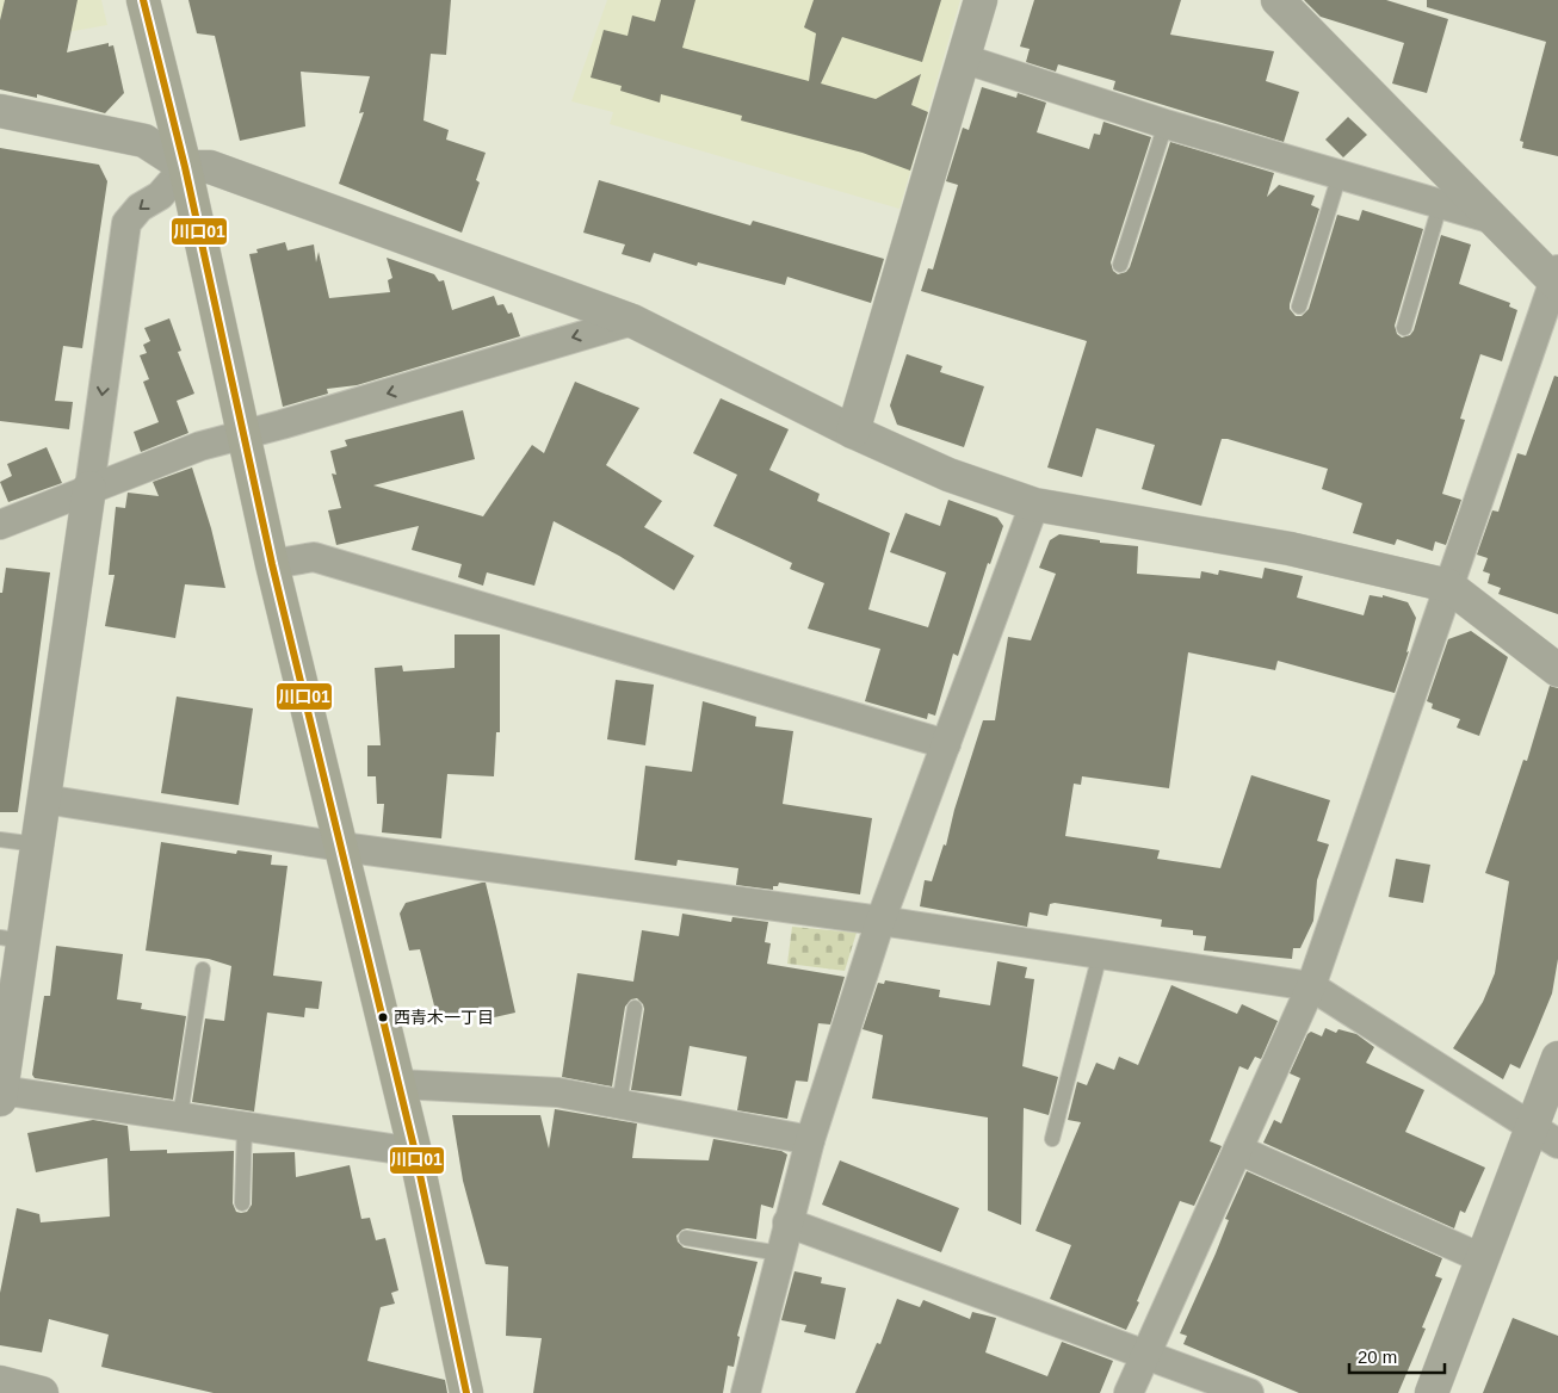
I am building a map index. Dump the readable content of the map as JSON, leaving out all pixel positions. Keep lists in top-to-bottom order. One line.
{"places":["西青木一丁目"],"lines":["transit line 川口01"],"scale_bar":"20 m"}
